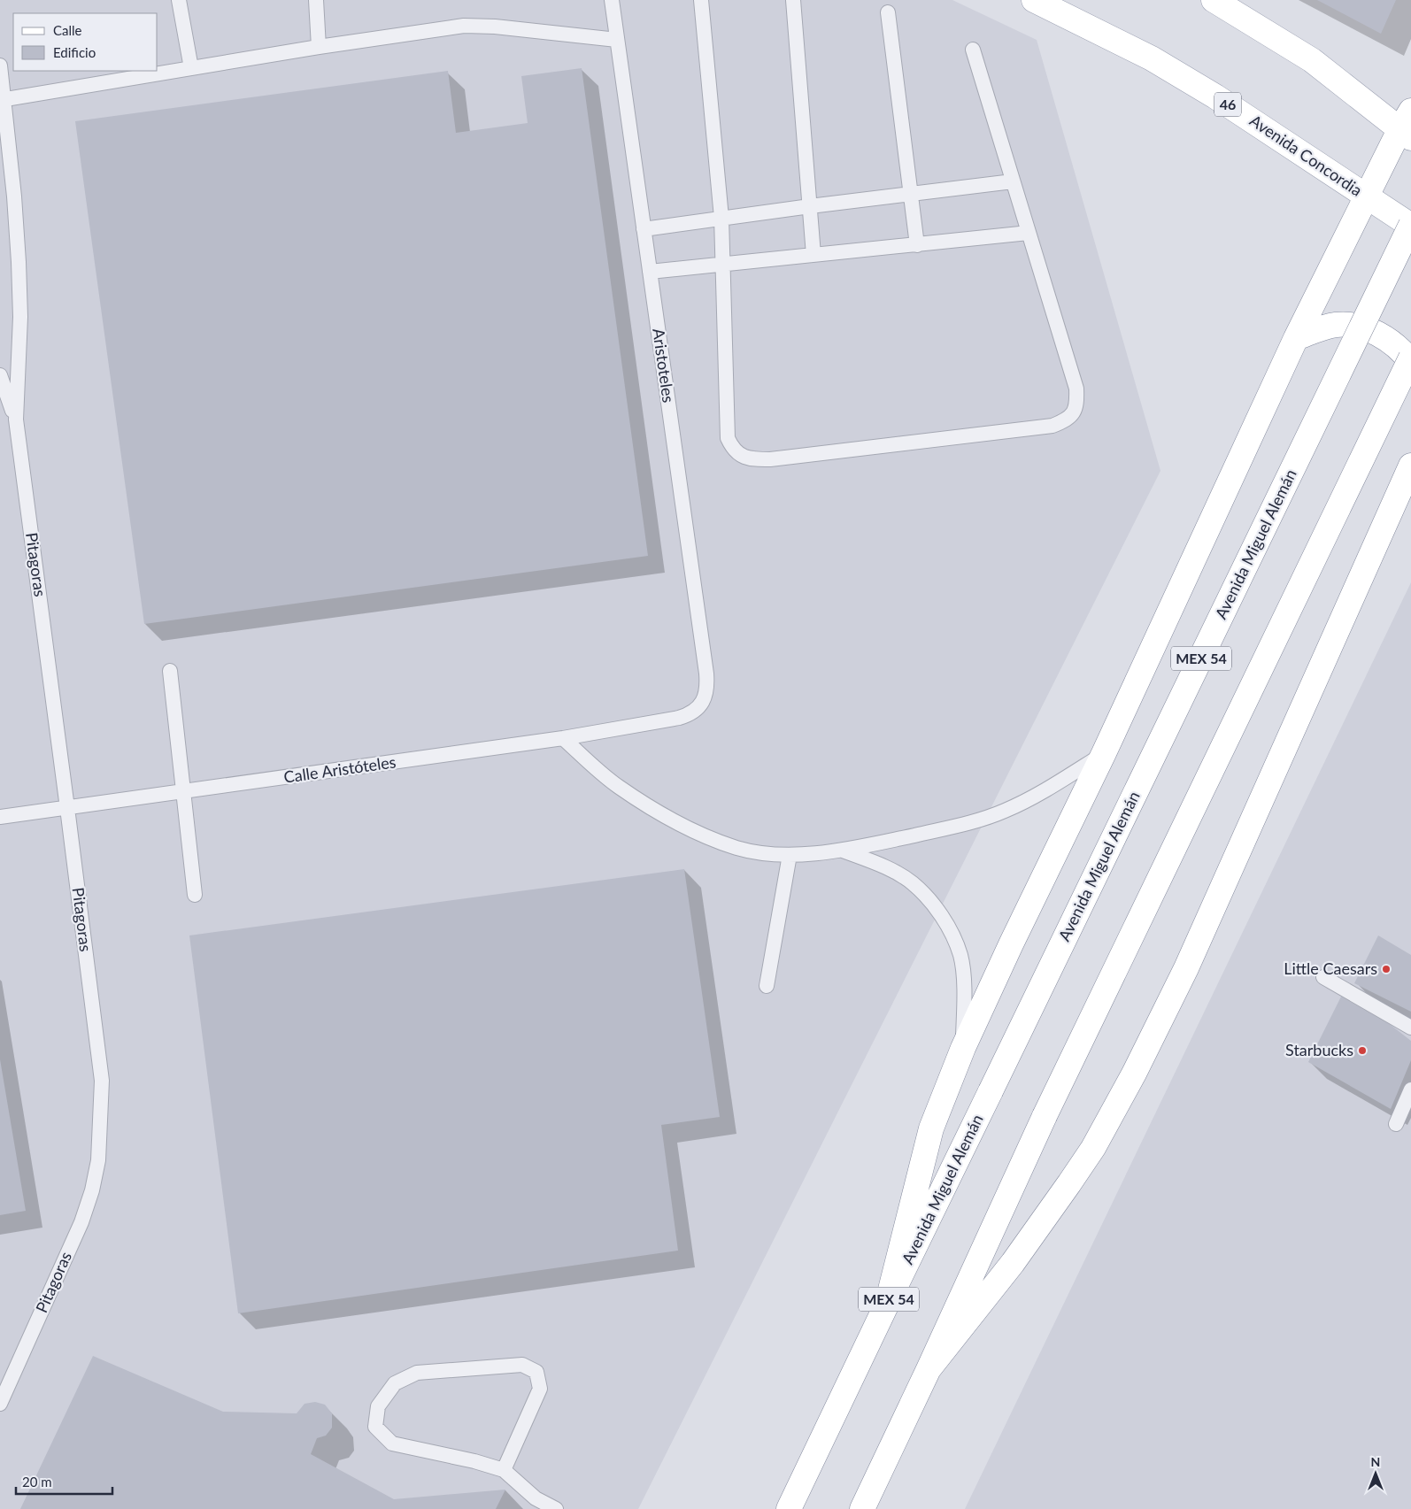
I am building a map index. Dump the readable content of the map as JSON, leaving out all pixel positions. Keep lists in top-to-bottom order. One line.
{"streets":{"main road":["46","Avenida Concordia","Avenida Miguel Alemán","MEX 54"],"lane":["Aristoteles","Pitagoras","Calle Aristóteles"]},"crossings":[["Avenida Concordia","Avenida Miguel Alemán"],["Aristoteles","Calle Aristóteles"],["Pitagoras","Calle Aristóteles"]],"places":["Little Caesars","Starbucks"],"legend":["Calle","Edificio"],"scale_bar":"20 m","north":"top"}
